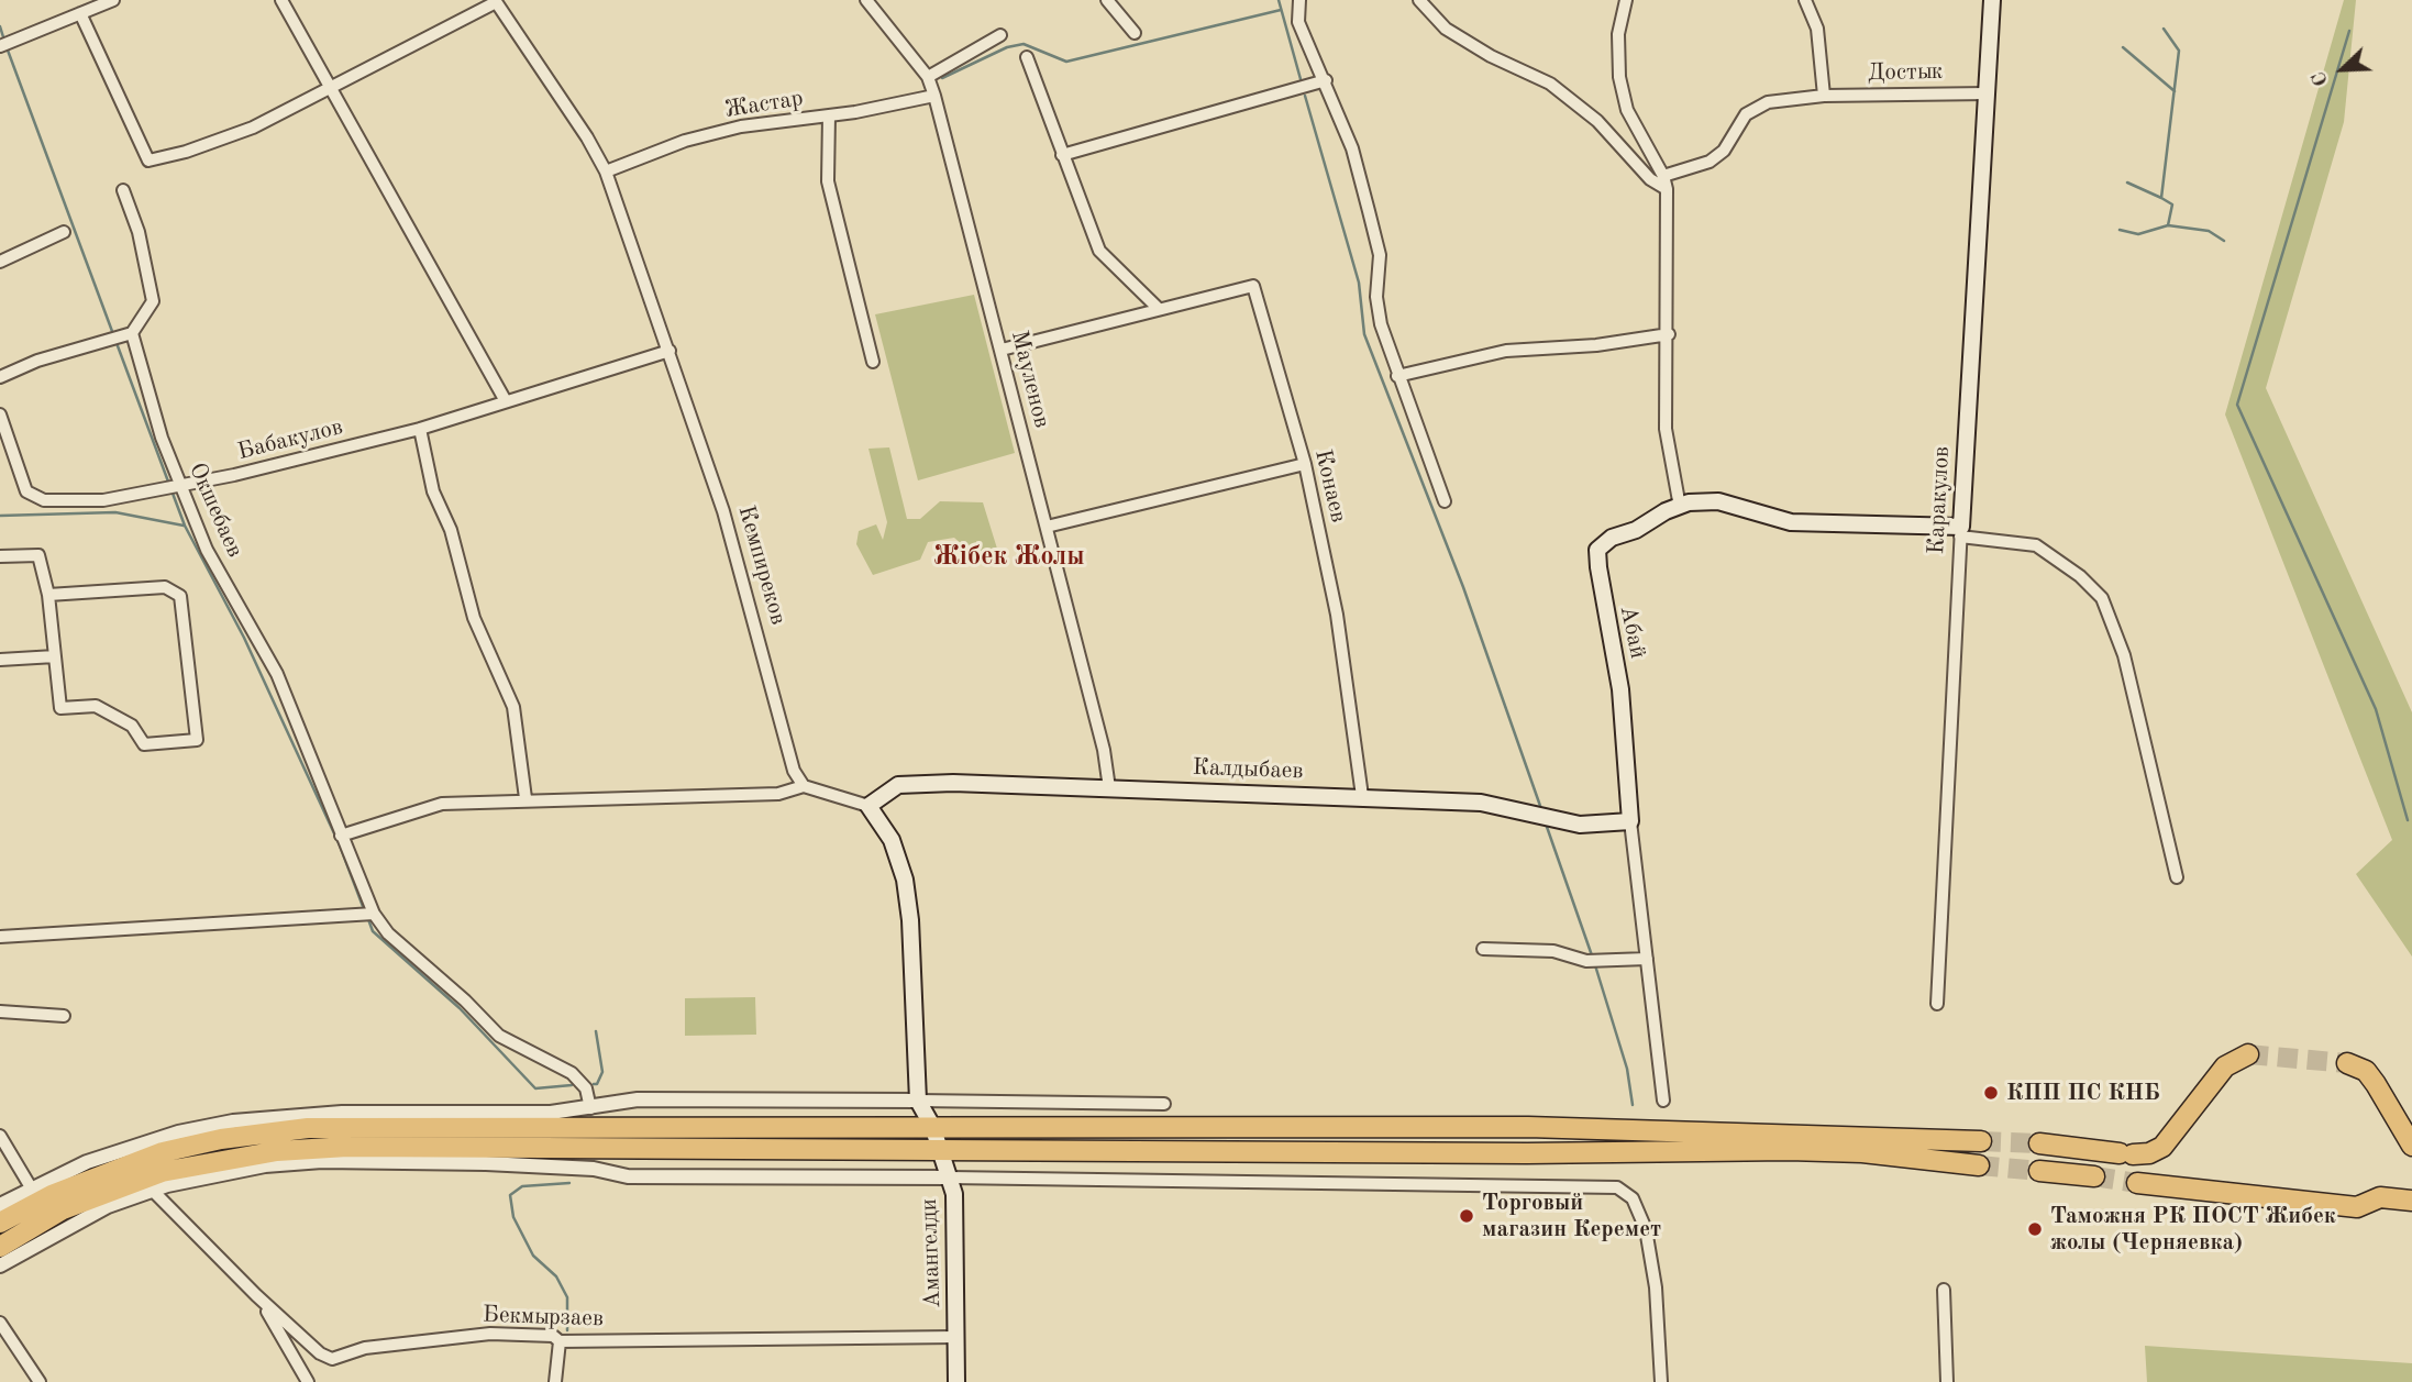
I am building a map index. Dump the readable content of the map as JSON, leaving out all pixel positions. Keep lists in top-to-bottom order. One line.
{"streets":{"main road":["Каракулов","Абай","Калдыбаев","Амангелди"],"street":["Достык","Жастар","Мауленов","Бабакулов","Конаев","Окшебаев","Кемпиреков","Бекмырзаев"]},"crossings":[["Достык","Каракулов"],["Жастар","Мауленов"],["Жастар","Кемпиреков"],["Мауленов","Конаев"],["Мауленов","Калдыбаев"],["Бабакулов","Окшебаев"],["Бабакулов","Кемпиреков"],["Конаев","Калдыбаев"],["Каракулов","Абай"],["Абай","Калдыбаев"],["Амангелди","Бекмырзаев"]],"districts":["Жібек Жолы"],"places":["КПП ПС КНБ","Торговый магазин Керемет","Таможня РК ПОСТ Жибек жолы (Черняевка)"],"north":"bottom left"}
